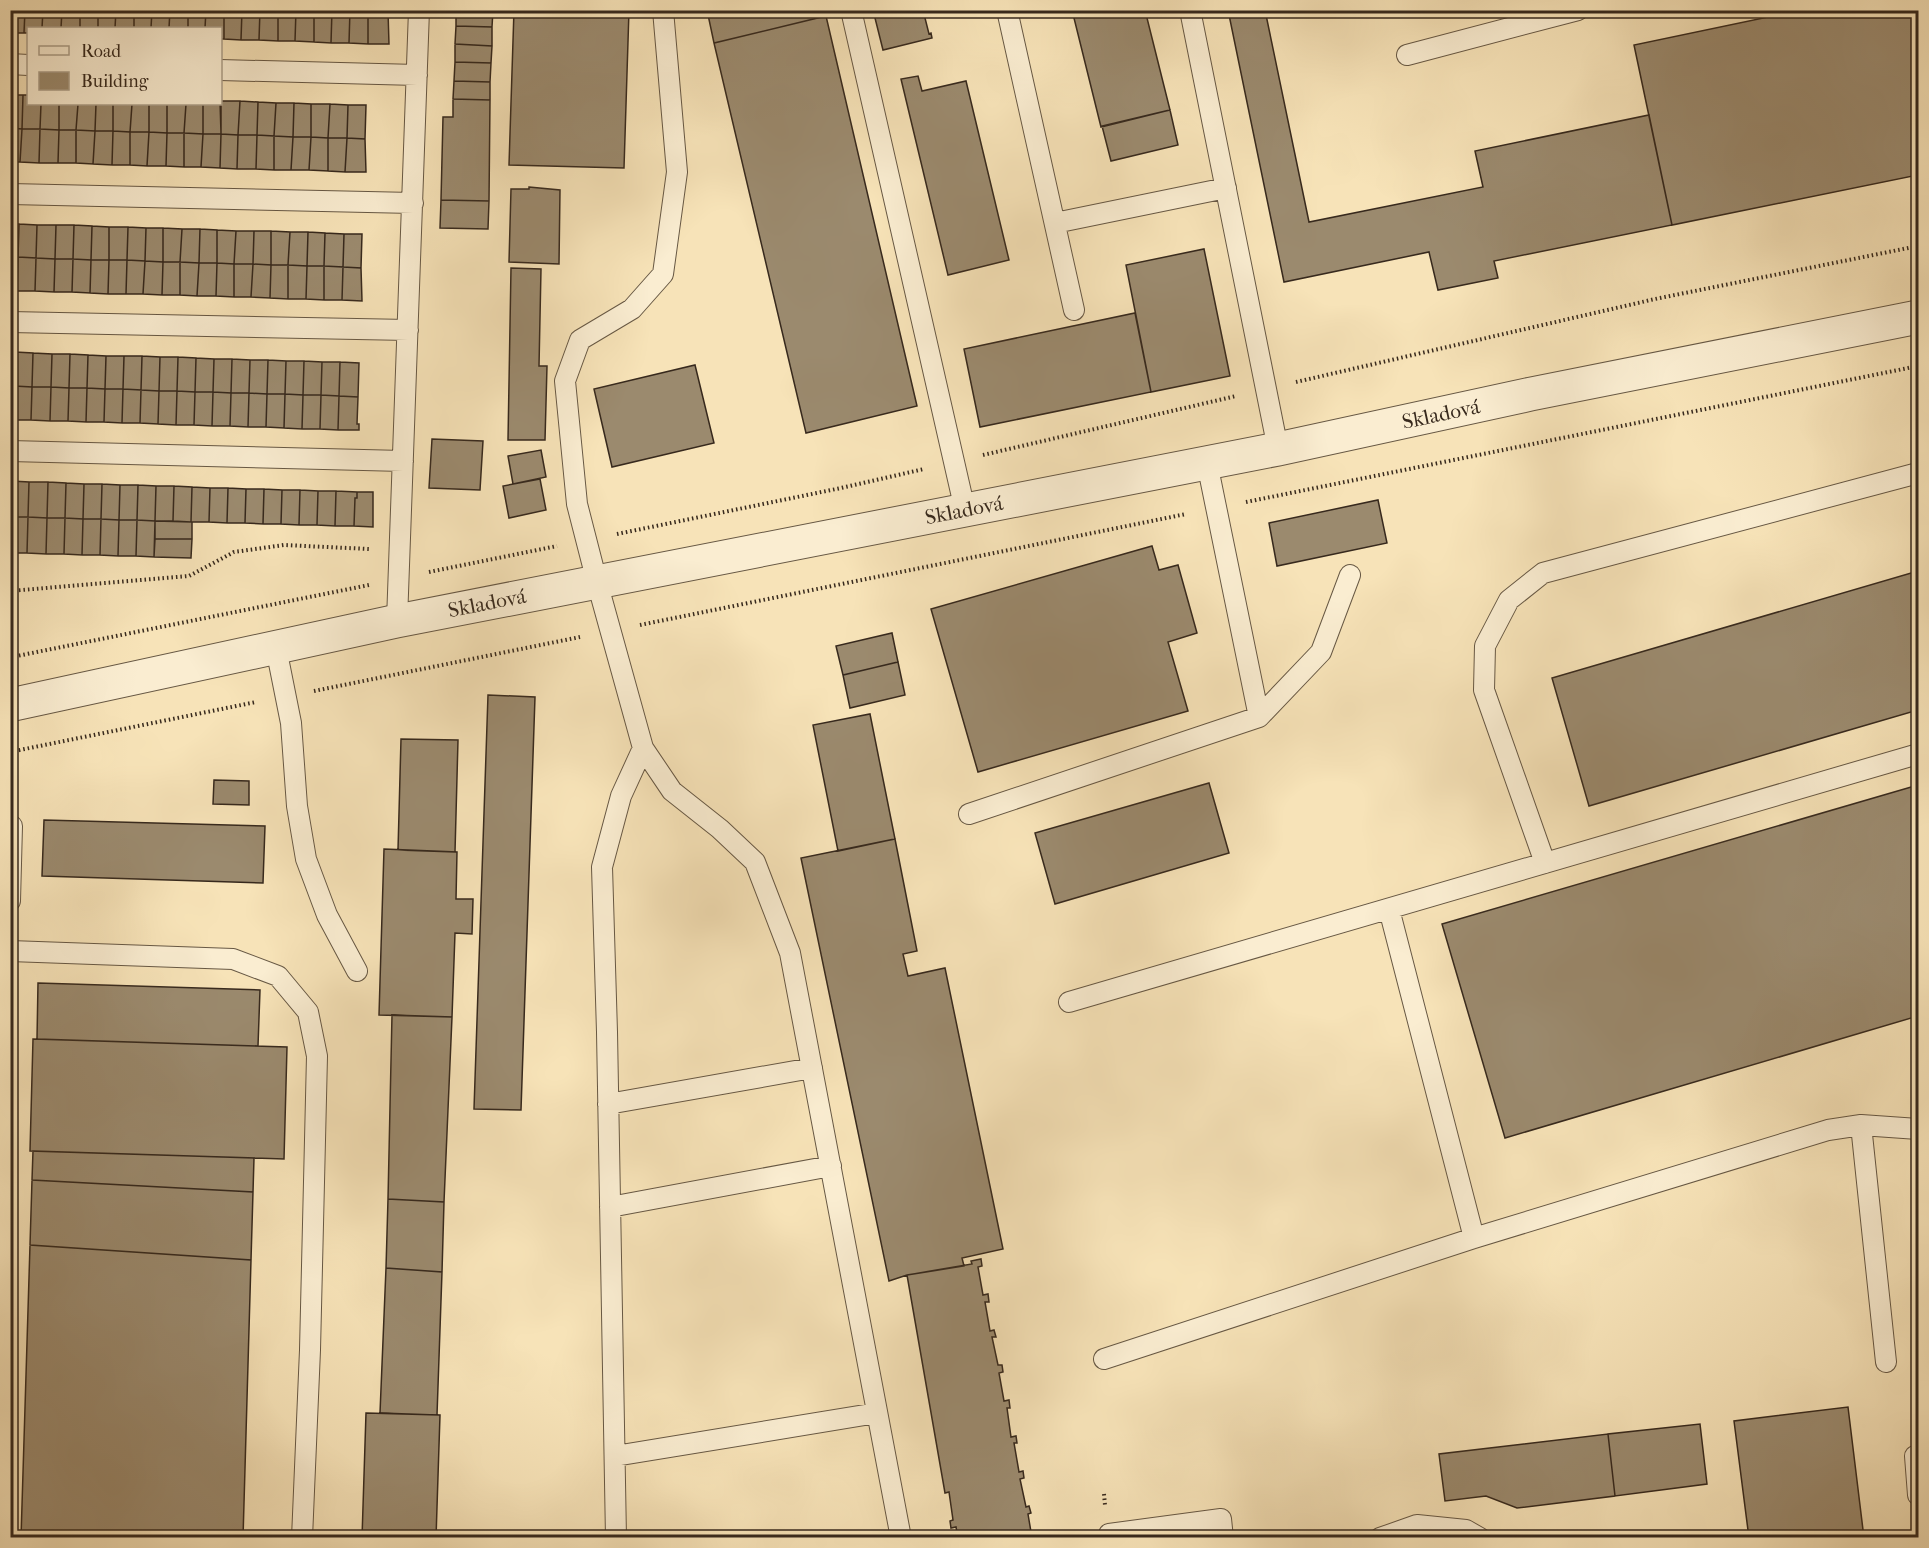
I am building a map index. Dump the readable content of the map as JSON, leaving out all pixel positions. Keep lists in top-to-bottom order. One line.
{"streets":{"street":["Skladová"]},"legend":["Road","Building"]}
